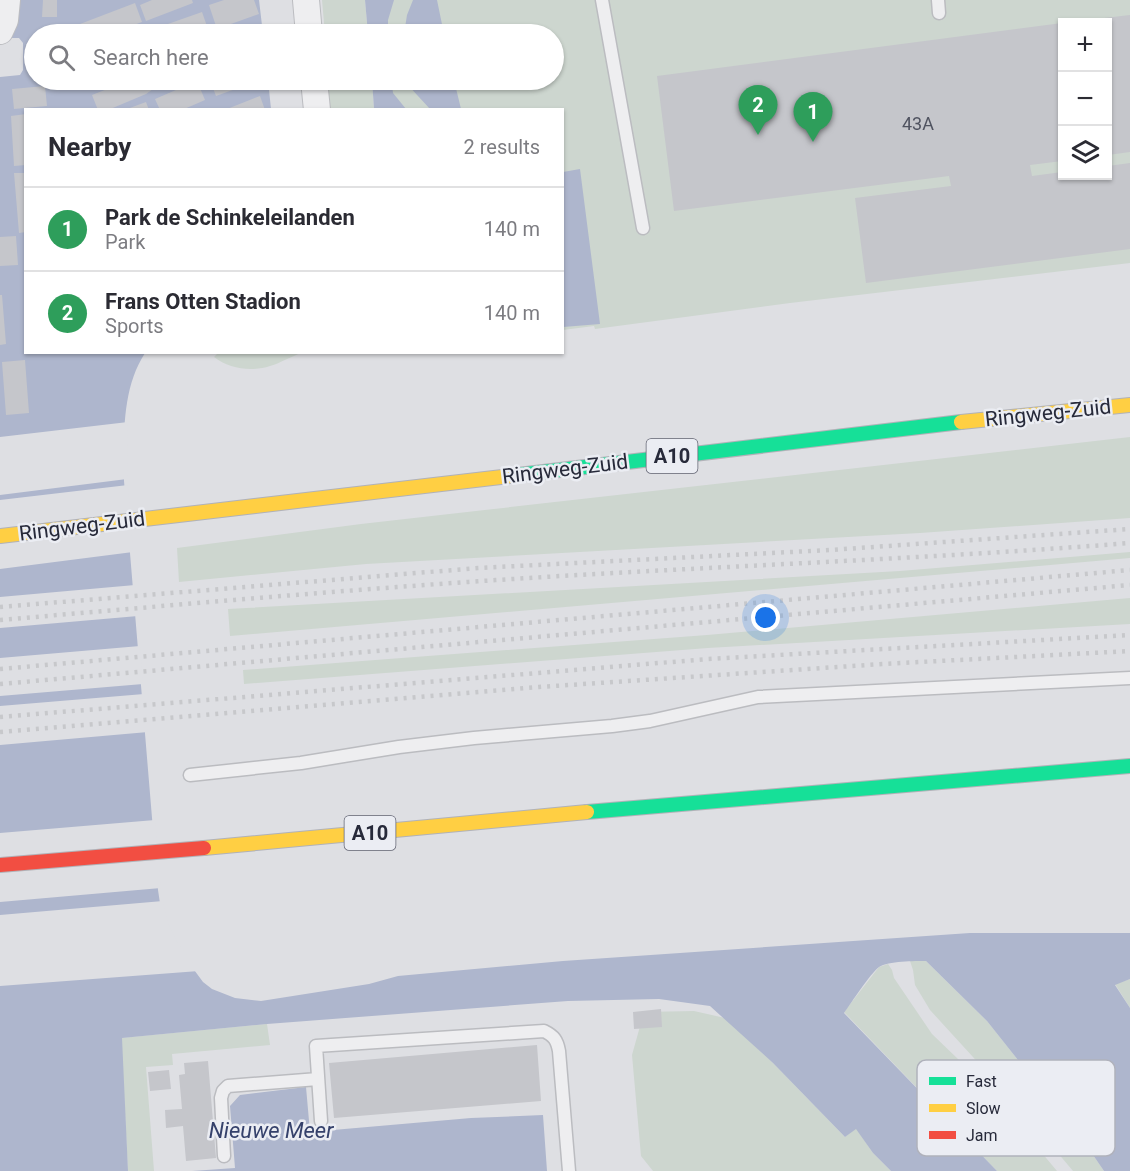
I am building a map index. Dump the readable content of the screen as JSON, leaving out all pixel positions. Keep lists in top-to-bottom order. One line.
{"streets":{"highway":["Ringweg-Zuid","A10"]},"water":["Nieuwe Meer"],"house_numbers":["43A"],"legend":["Fast","Slow","Jam"],"page":{"map_buttons":["+","−"],"search":"Search here","pins":["2","1"],"heading":["Nearby","2 results"],"list":[{"mark":"1","name":"Park de Schinkeleilanden","note":"Park","value":"140 m"},{"mark":"2","name":"Frans Otten Stadion","note":"Sports","value":"140 m"}]}}
